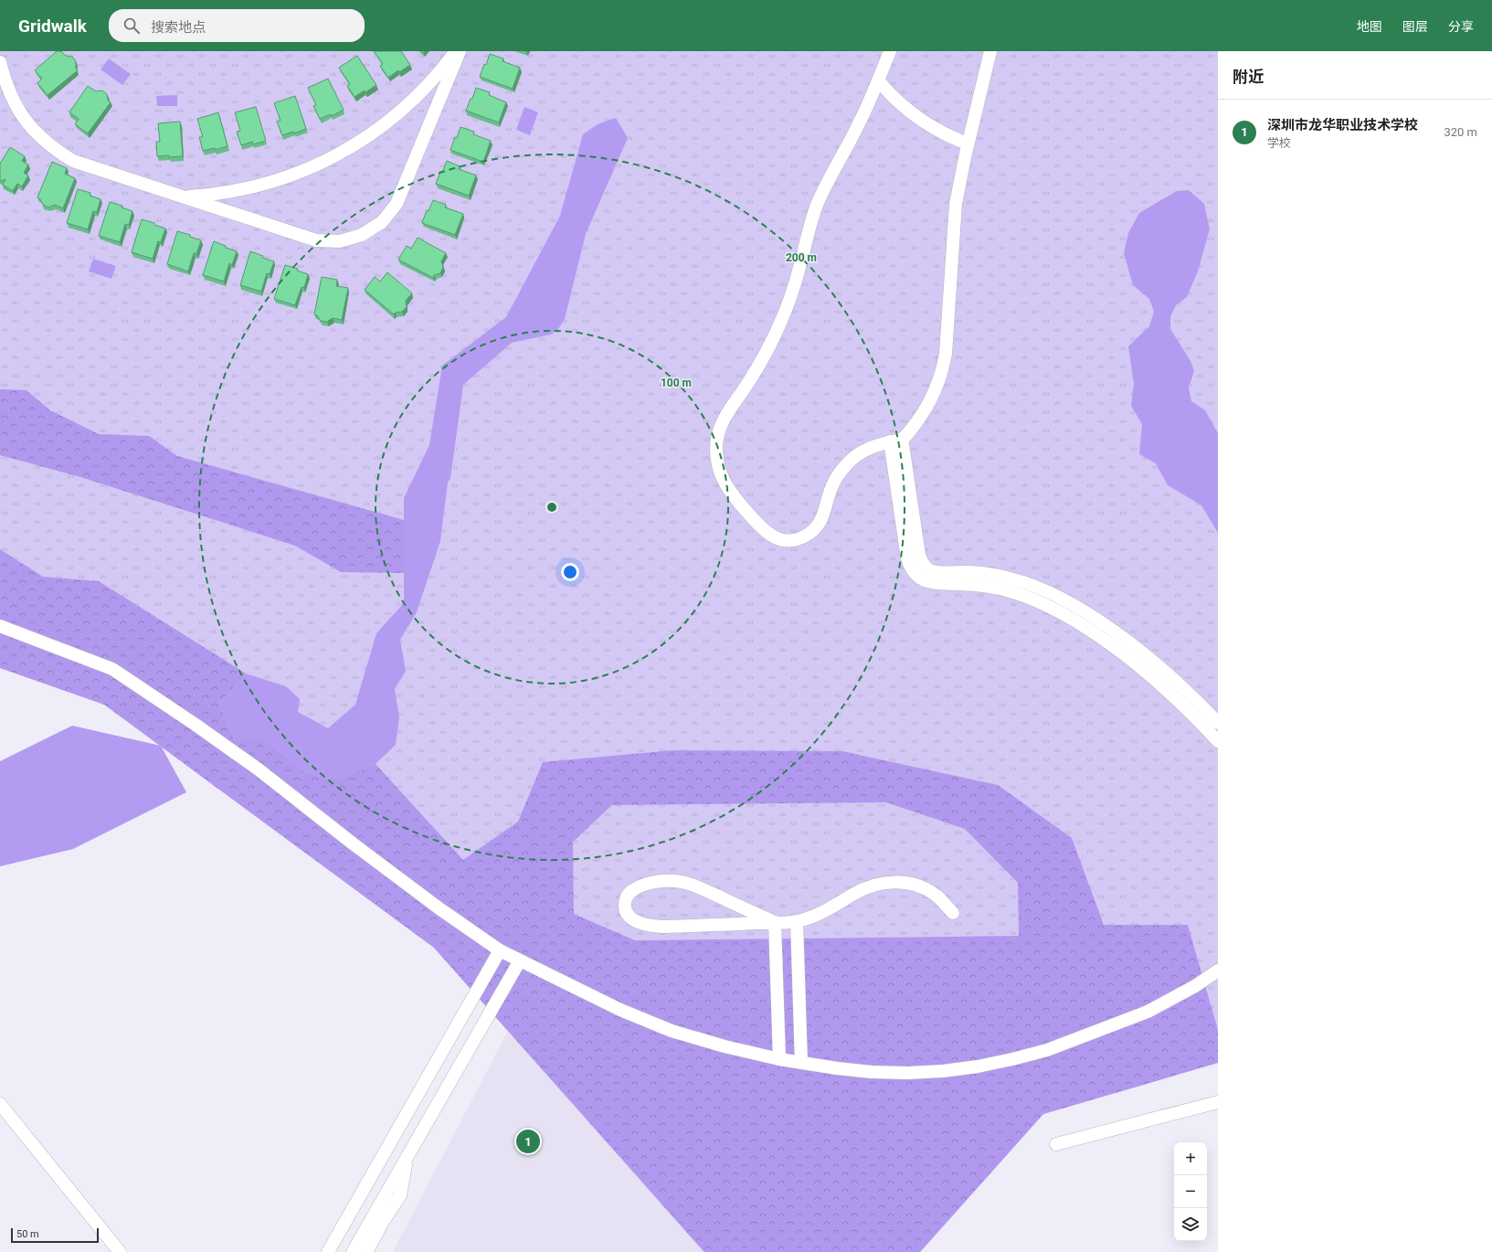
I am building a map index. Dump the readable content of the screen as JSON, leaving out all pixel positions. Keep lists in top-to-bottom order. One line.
{"scale_bar":"50 m","page":{"header":"Gridwalk","search":"搜索地点","nav":["地图","图层","分享"],"heading":"附近","list":[{"mark":"1","name":"深圳市龙华职业技术学校","note":"学校","value":"320 m"}],"pins":"1","map_buttons":["+","−"],"scale":"50 m"},"rings":["200 m","100 m"]}
